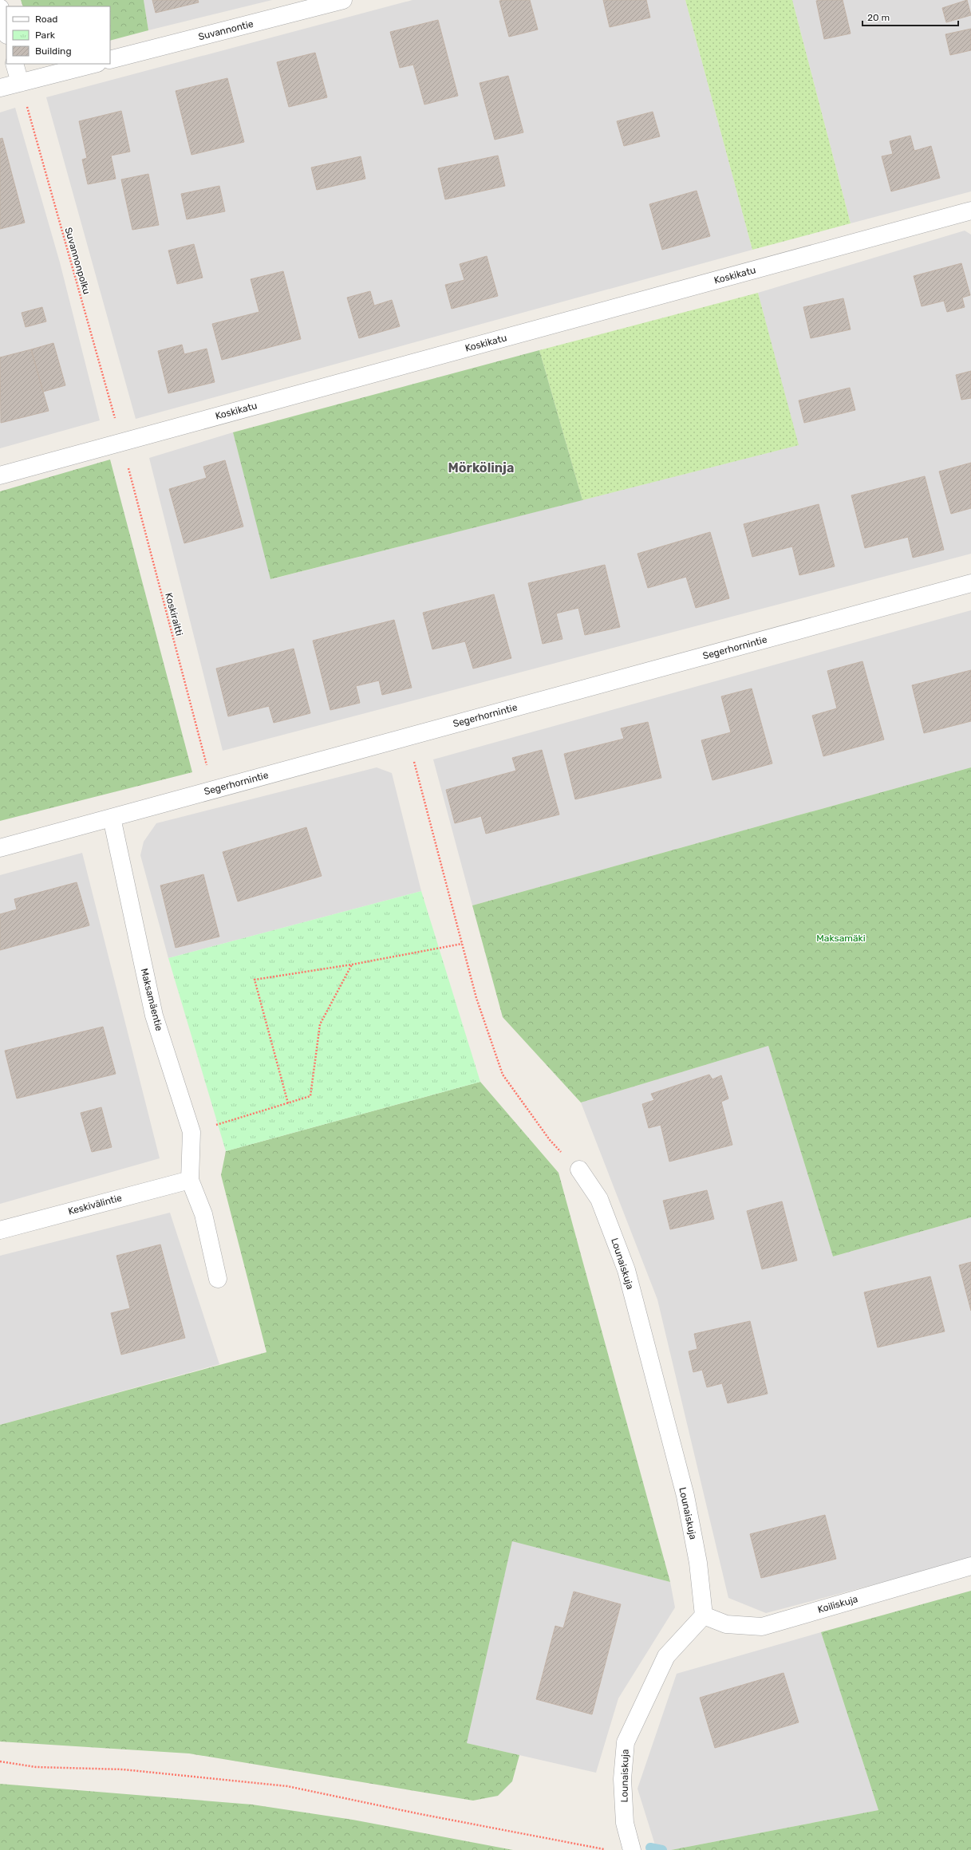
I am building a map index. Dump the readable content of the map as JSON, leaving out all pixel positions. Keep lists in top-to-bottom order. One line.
{"streets":{"street":["Suvannontie","Koskikatu","Segerhornintie","Maksamäentie","Keskivälintie","Lounaiskuja","Koiliskuja"],"path":["Suvannonpolku","Koskiraitti"]},"crossings":[["Suvannonpolku","Koskikatu"],["Suvannonpolku","Koskiraitti"],["Koskikatu","Koskiraitti"],["Koskiraitti","Segerhornintie"],["Segerhornintie","Maksamäentie"],["Maksamäentie","Keskivälintie"],["Lounaiskuja","Koiliskuja"]],"districts":["Mörkölinja"],"parks":["Maksamäki"],"legend":["Road","Park","Building"],"scale_bar":"20 m"}
